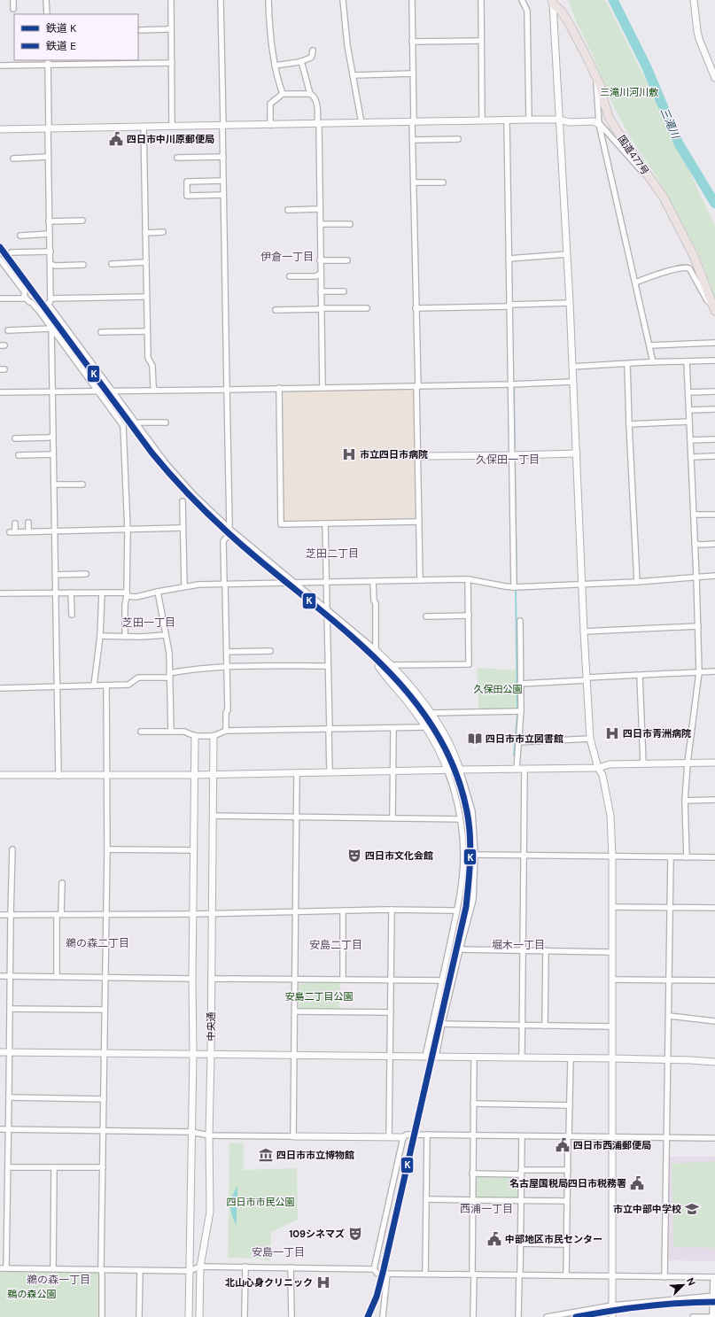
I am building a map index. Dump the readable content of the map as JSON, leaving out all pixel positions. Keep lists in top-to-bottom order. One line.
{"streets":{"highway":["国道477号"],"street":["中央通"]},"districts":["伊倉一丁目","久保田一丁目","芝田二丁目","芝田一丁目","鵜の森二丁目","安島二丁目","堀木一丁目","西浦一丁目","安島一丁目","鵜の森一丁目"],"water":["三滝川"],"parks":["三滝川河川敷","久保田公園","安島二丁目公園","四日市市民公園","鵜の森公園"],"places":{"public building":["四日市中川原郵便局","四日市西浦郵便局","名古屋国税局四日市税務署","中部地区市民センター"],"hospital":["市立四日市病院","四日市青洲病院","北山心身クリニック"],"library":["四日市市立図書館"],"theatre":["四日市文化会館","109シネマズ"],"museum":["四日市市立博物館"],"school or university":["市立中部中学校"]},"lines":["rail line K","rail line E"],"legend":["鉄道 K","鉄道 E"],"north":"top right"}
